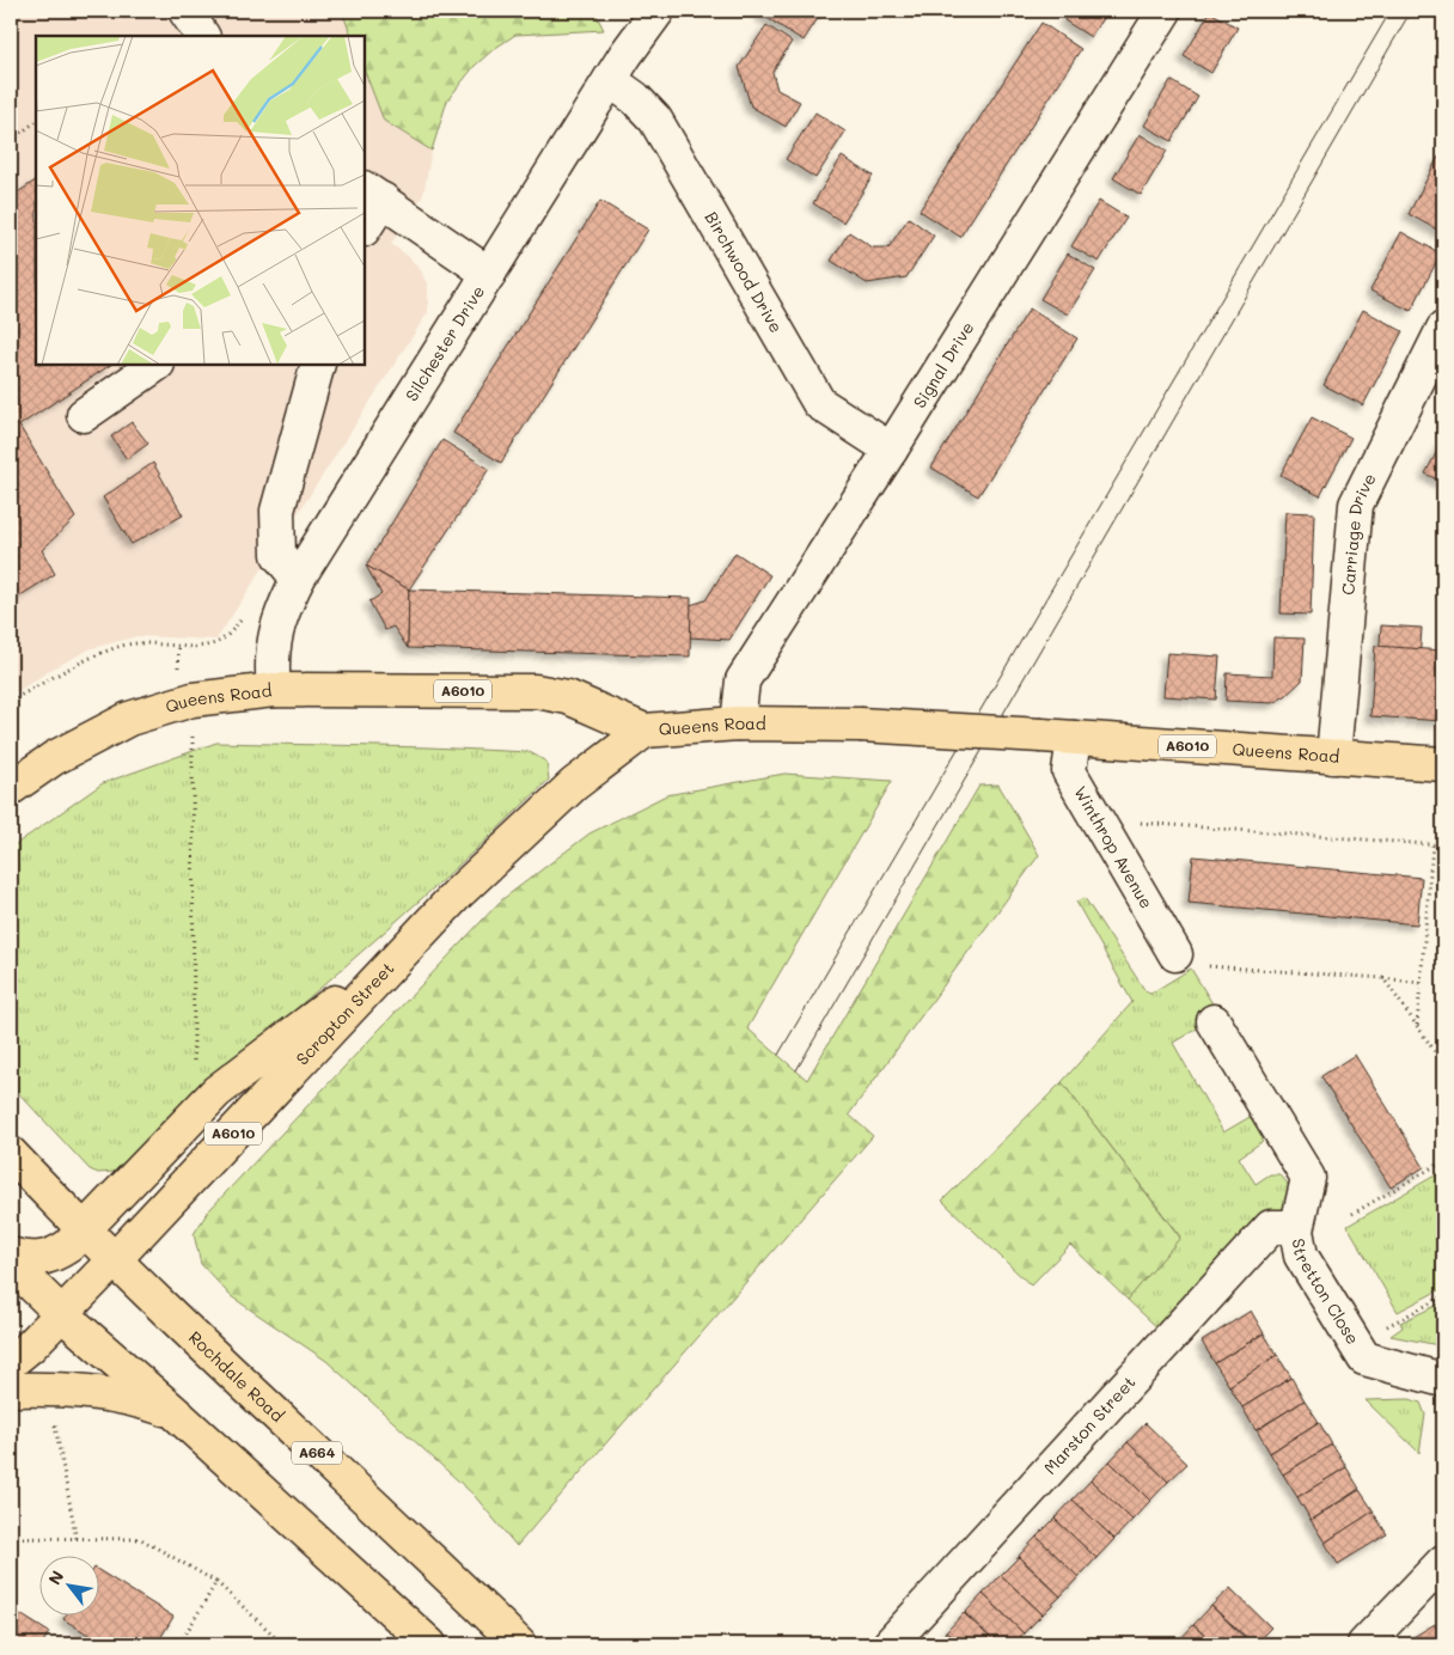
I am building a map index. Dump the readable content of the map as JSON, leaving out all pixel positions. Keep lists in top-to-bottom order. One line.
{"streets":{"highway":["A6010","Queens Road","Scropton Street","Rochdale Road","A664"],"street":["Birchwood Drive","Silchester Drive","Signal Drive","Carriage Drive","Winthrop Avenue","Stretton Close","Marston Street"]},"crossings":[["Birchwood Drive","Silchester Drive"],["Birchwood Drive","Signal Drive"],["Silchester Drive","Queens Road"],["Signal Drive","Queens Road"],["Carriage Drive","Queens Road"],["A6010","Scropton Street"],["Queens Road","Winthrop Avenue"],["Queens Road","Scropton Street"],["Scropton Street","Rochdale Road"],["Stretton Close","Marston Street"]],"north":"top left"}
